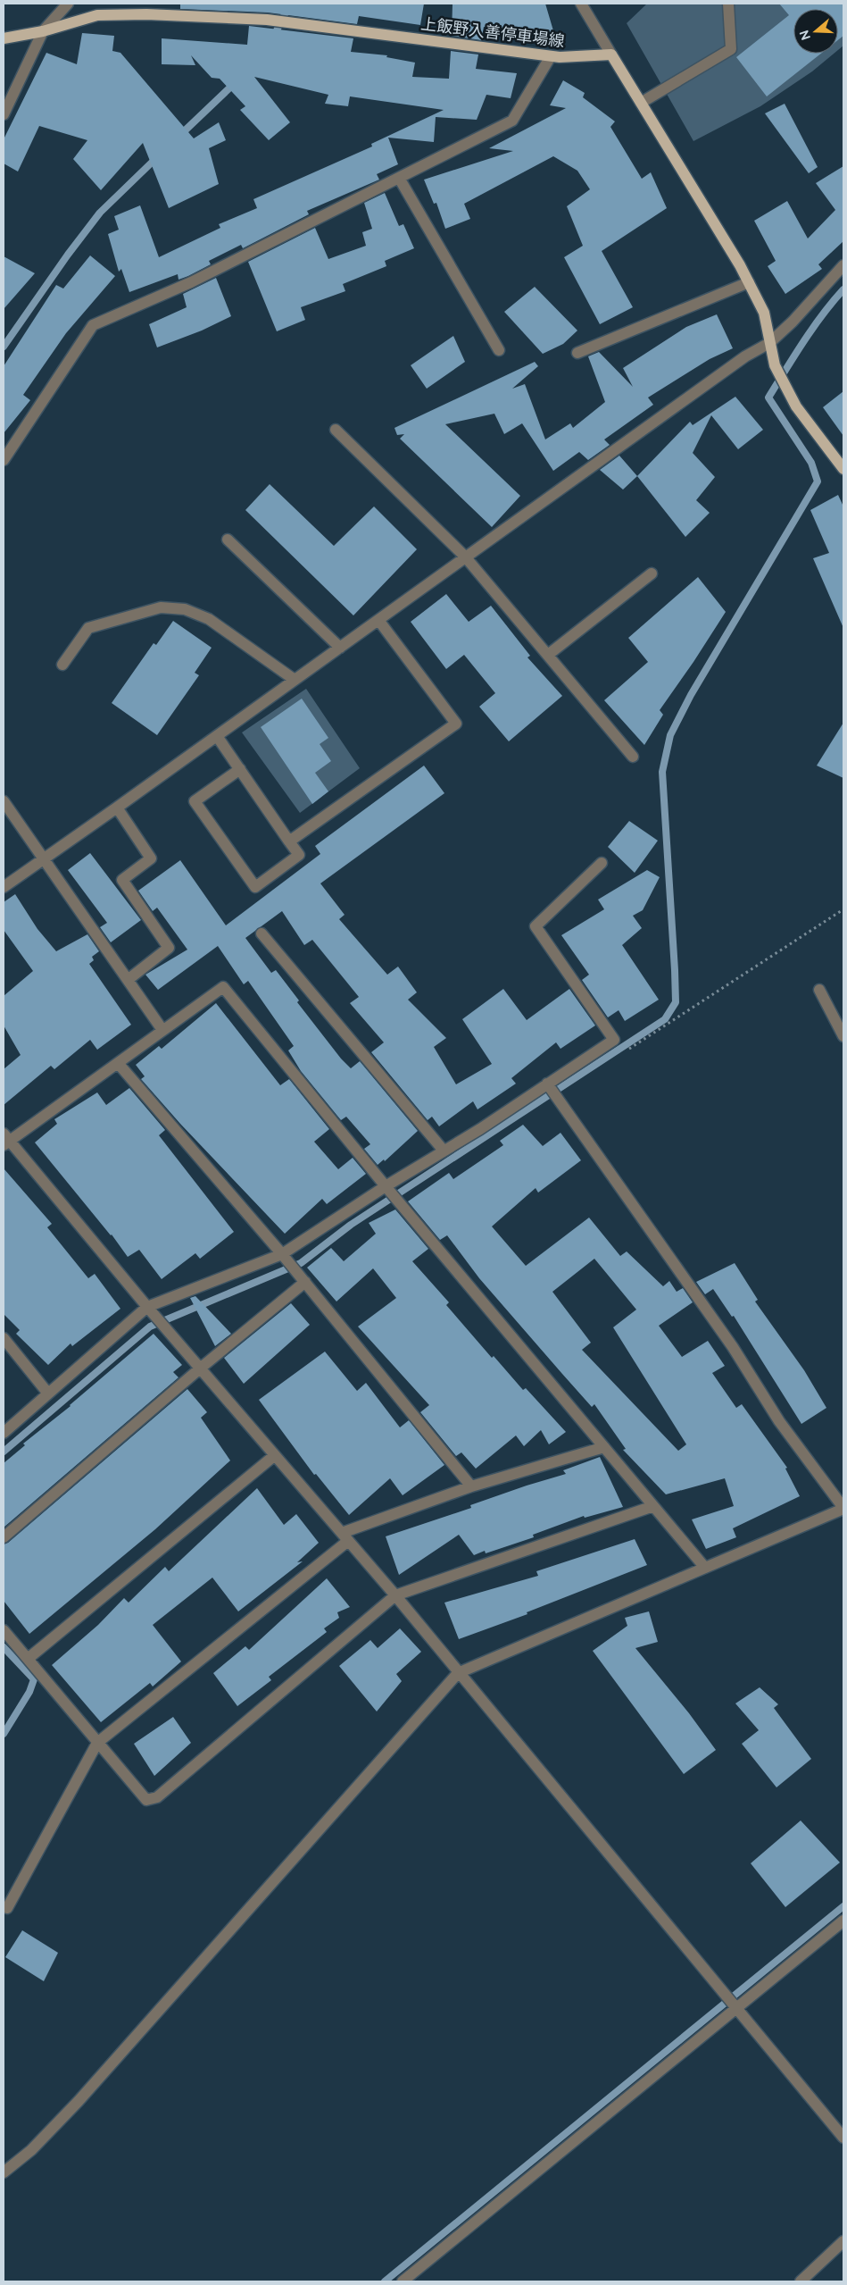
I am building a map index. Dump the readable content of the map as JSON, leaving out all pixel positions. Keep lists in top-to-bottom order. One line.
{"streets":{"main road":["上飯野入善停車場線"]},"north":"left"}
